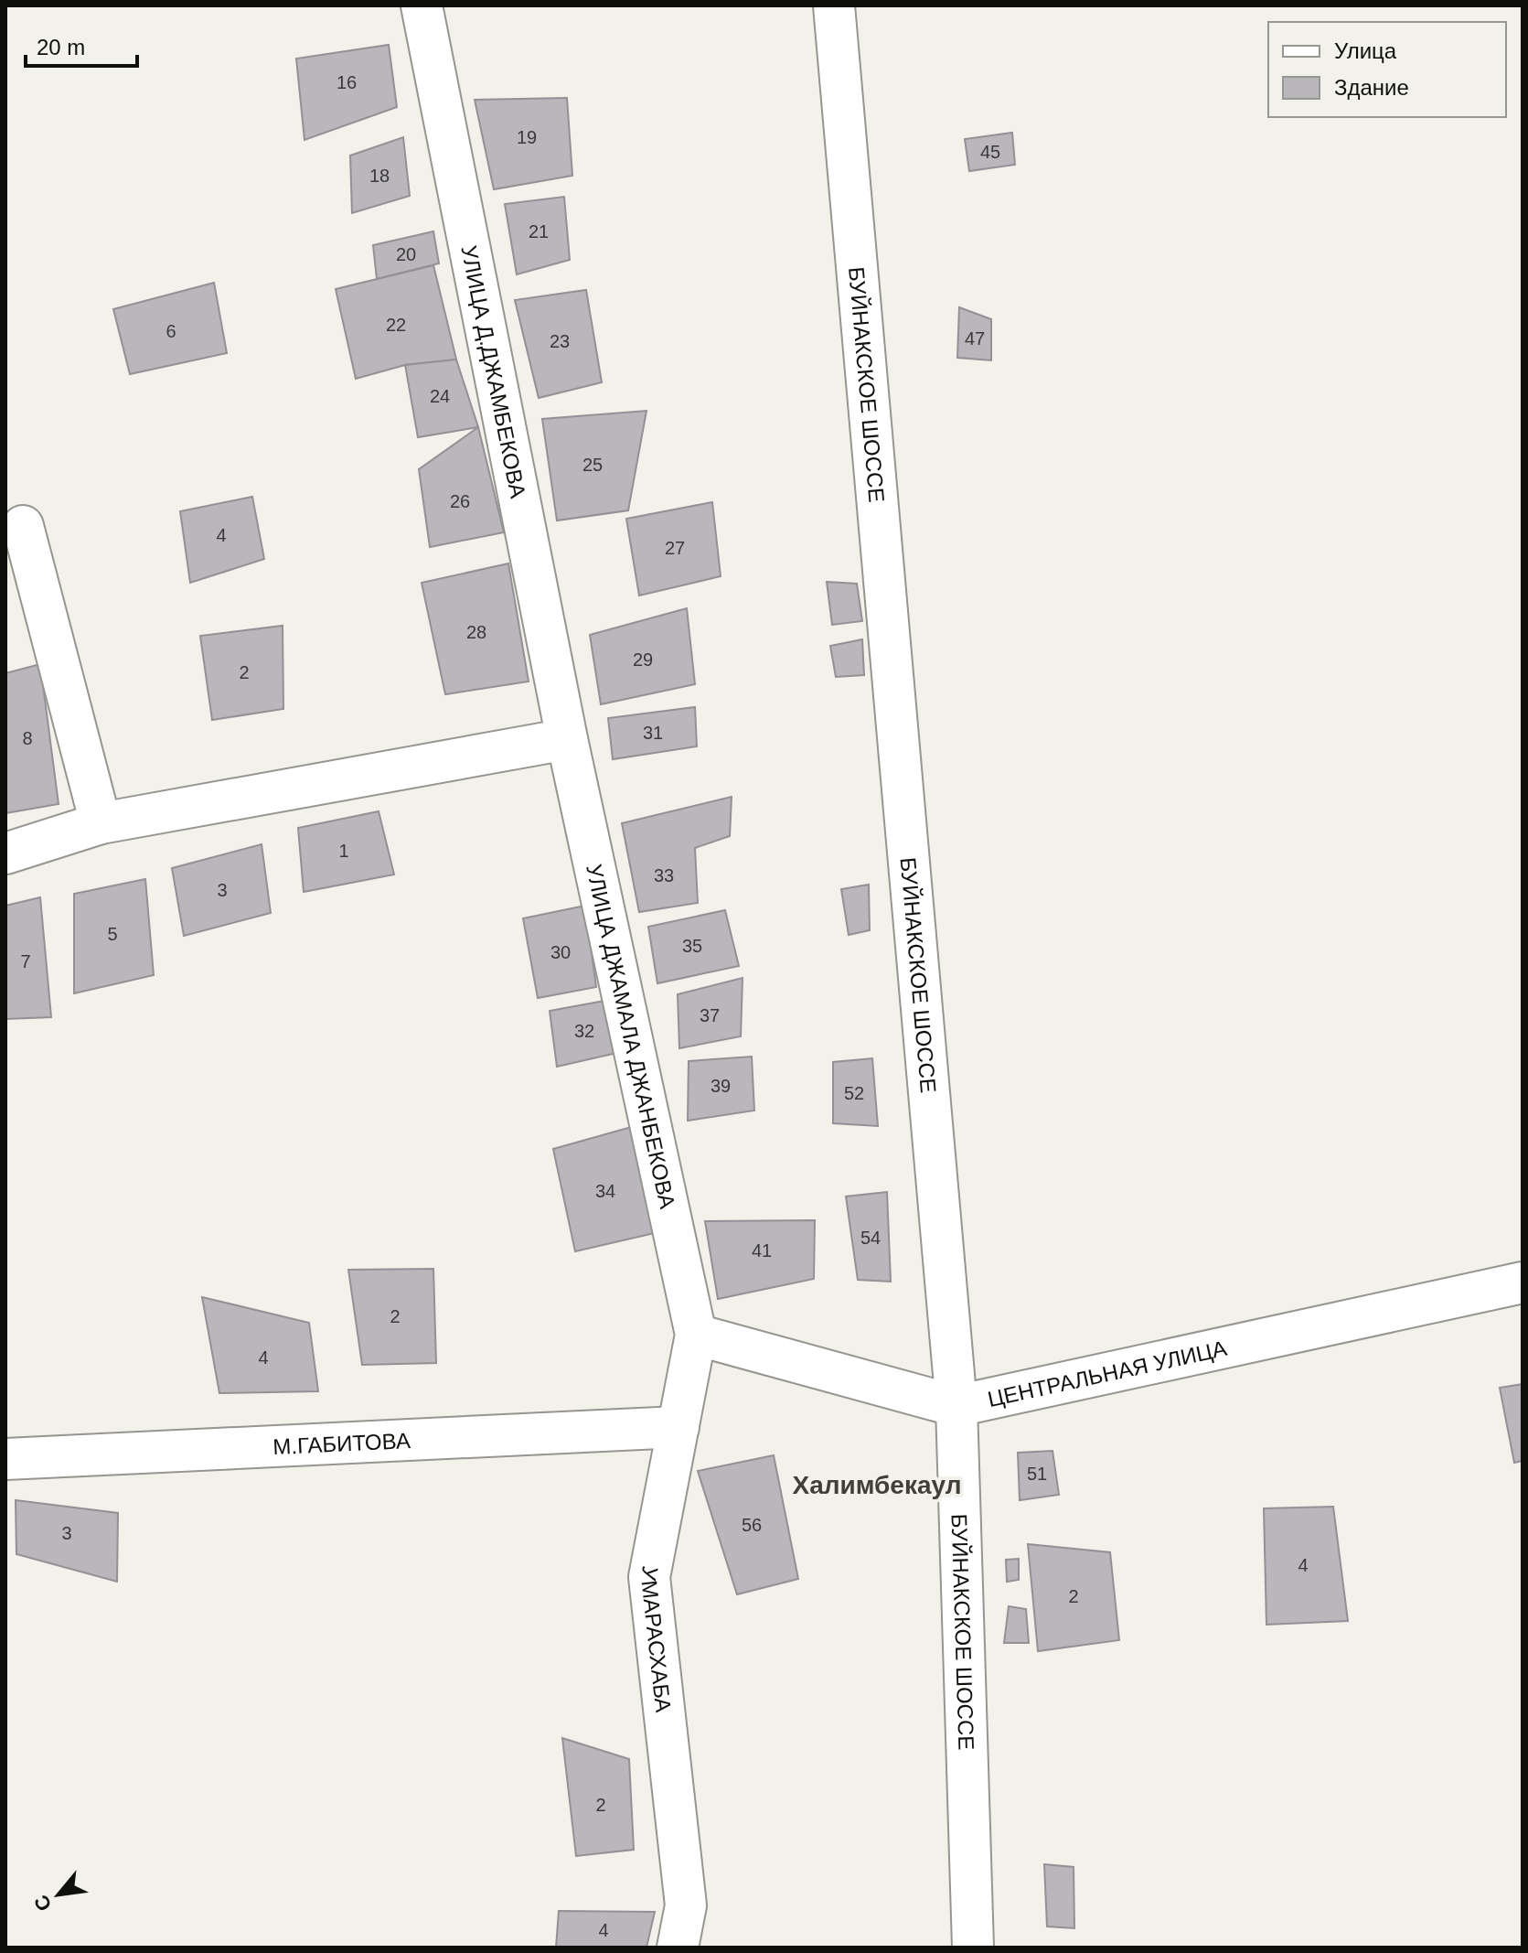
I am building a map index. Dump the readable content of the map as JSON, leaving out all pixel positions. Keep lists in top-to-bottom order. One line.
{"streets":{"street":["УЛИЦА Д.ДЖАМБЕКОВА","БУЙНАКСКОЕ ШОССЕ","УЛИЦА ДЖАМАЛА ДЖАНБЕКОВА","ЦЕНТРАЛЬНАЯ УЛИЦА","М.ГАБИТОВА","УМАРАСХАБА"]},"crossings":[["УЛИЦА Д.ДЖАМБЕКОВА","УЛИЦА ДЖАМАЛА ДЖАНБЕКОВА"],["БУЙНАКСКОЕ ШОССЕ","ЦЕНТРАЛЬНАЯ УЛИЦА"],["УЛИЦА ДЖАМАЛА ДЖАНБЕКОВА","ЦЕНТРАЛЬНАЯ УЛИЦА"],["УЛИЦА ДЖАМАЛА ДЖАНБЕКОВА","УМАРАСХАБА"],["ЦЕНТРАЛЬНАЯ УЛИЦА","УМАРАСХАБА"],["М.ГАБИТОВА","УМАРАСХАБА"]],"districts":["Халимбекаул"],"house_numbers":["16","19","45","18","21","20","22","6","47","23","24","25","26","4","27","28","29","2","31","8","1","33","3","5","35","30","7","37","32","39","52","34","54","41","2","4","51","56","3","4","2","2","4"],"legend":["Улица","Здание"],"scale_bar":"20 m","north":"bottom left"}
